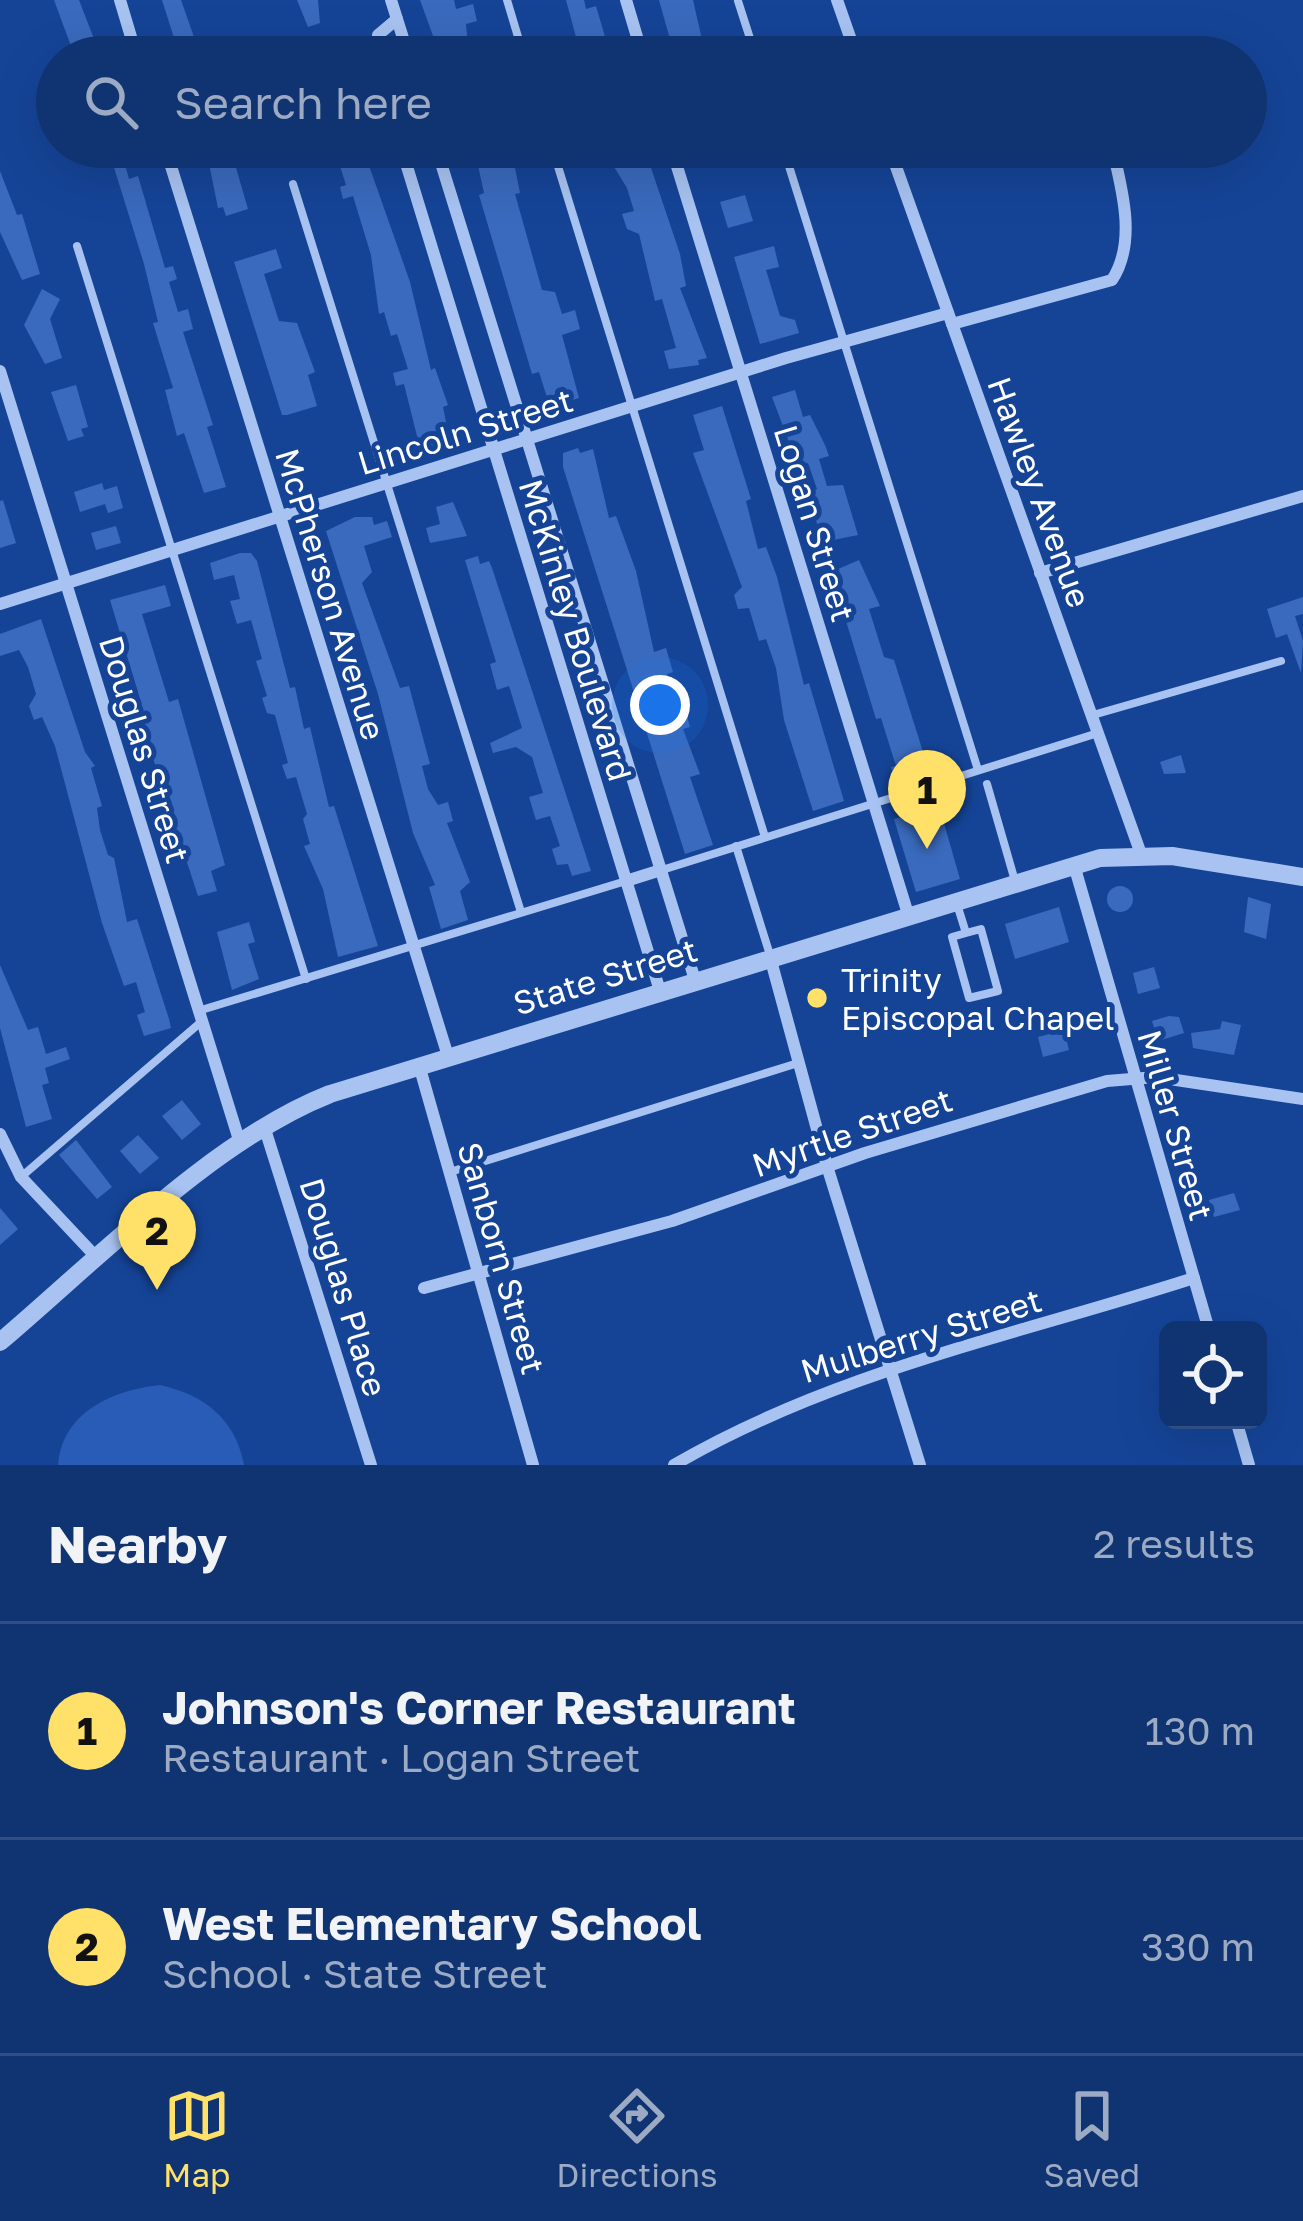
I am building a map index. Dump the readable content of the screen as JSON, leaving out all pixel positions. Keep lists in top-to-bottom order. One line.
{"streets":{"street":["Lincoln Street","Hawley Avenue","Logan Street","McPherson Avenue","McKinley Boulevard","Douglas Street","State Street","Miller Street","Myrtle Street","Sanborn Street","Douglas Place","Mulberry Street"]},"crossings":[["Lincoln Street","Hawley Avenue"],["Lincoln Street","Logan Street"],["Lincoln Street","McPherson Avenue"],["Lincoln Street","McKinley Boulevard"],["Lincoln Street","Douglas Street"],["Hawley Avenue","State Street"],["Logan Street","State Street"],["McPherson Avenue","State Street"],["McKinley Boulevard","State Street"],["Douglas Street","State Street"],["State Street","Miller Street"],["State Street","Sanborn Street"],["State Street","Douglas Place"],["Miller Street","Myrtle Street"],["Miller Street","Mulberry Street"],["Myrtle Street","Sanborn Street"]],"places":["Trinity Episcopal Chapel"],"page":{"search":"Search here","pins":["1","2"],"heading":["Nearby","2 results"],"list":[{"mark":"1","name":"Johnson's Corner Restaurant","note":"Restaurant · Logan Street","value":"130 m"},{"mark":"2","name":"West Elementary School","note":"School · State Street","value":"330 m"}],"nav":["Map","Directions","Saved"]}}
